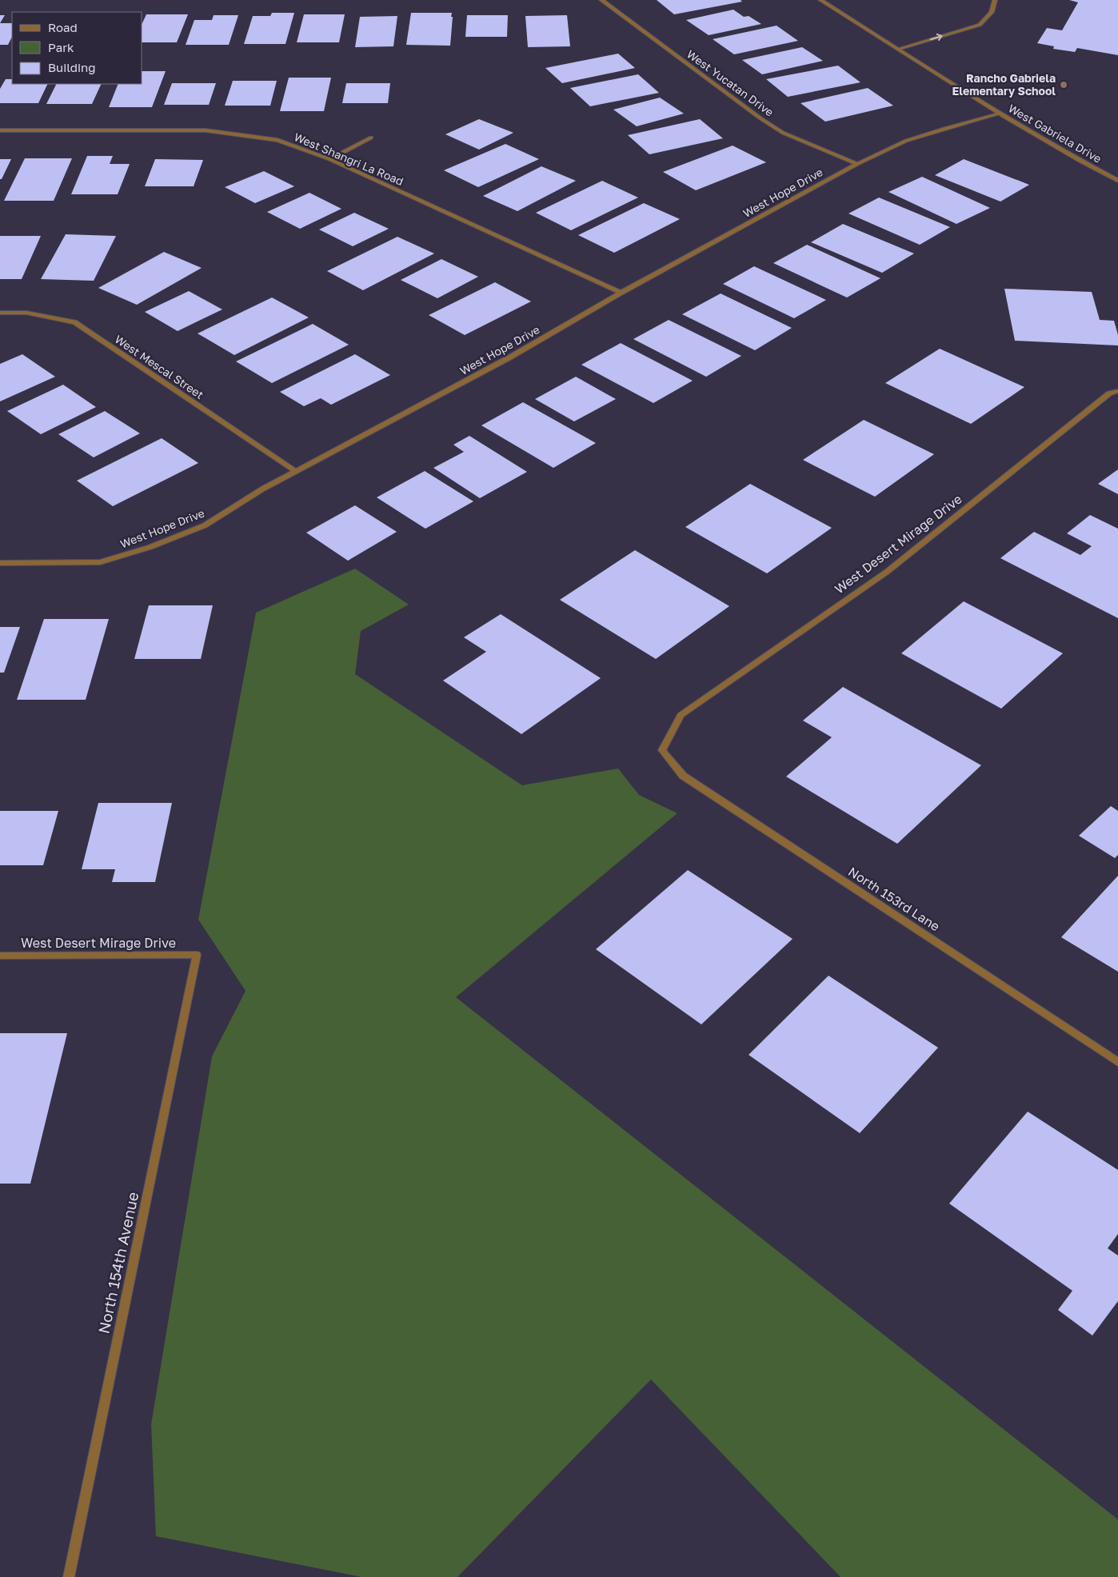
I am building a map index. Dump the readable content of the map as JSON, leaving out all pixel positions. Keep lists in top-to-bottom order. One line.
{"streets":{"street":["West Yucatan Drive","West Gabriela Drive","West Shangri La Road","West Hope Drive","West Mescal Street","West Desert Mirage Drive","North 153rd Lane","North 154th Avenue"]},"crossings":[["West Yucatan Drive","West Hope Drive"],["West Gabriela Drive","West Hope Drive"],["West Shangri La Road","West Hope Drive"],["West Hope Drive","West Mescal Street"],["West Desert Mirage Drive","North 153rd Lane"],["West Desert Mirage Drive","North 154th Avenue"]],"places":["Rancho Gabriela Elementary School"],"legend":["Road","Park","Building"]}
